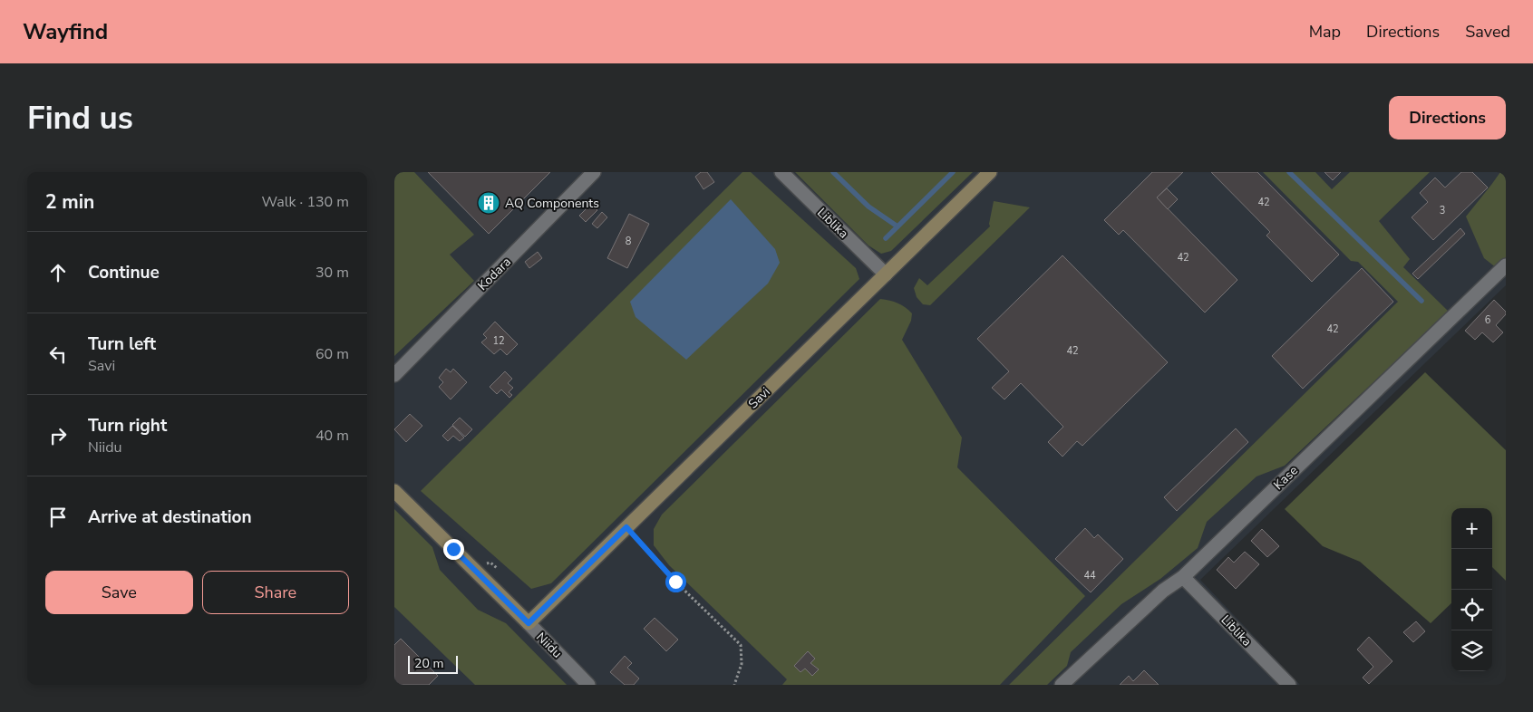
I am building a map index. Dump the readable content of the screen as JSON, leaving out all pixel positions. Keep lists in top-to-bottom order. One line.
{"streets":{"street":["Liblika","Kodara","Savi","Kase","Niidu"]},"crossings":[["Liblika","Savi"],["Liblika","Kase"],["Savi","Niidu"]],"places":{"building":["AQ Components"]},"house_numbers":["42","3","8","42","6","42","12","42","44"],"scale_bar":"20 m","page":{"header":"Wayfind","nav":["Map","Directions","Saved"],"buttons":["Directions",["Save","Share"]],"title":"Find us","heading":["2 min","Walk · 130 m"],"list":[["Continue","30 m"],["Turn left","Savi","60 m"],["Turn right","Niidu","40 m"],"Arrive at destination"],"map_buttons":["+","−"],"scale":"20 m"}}
